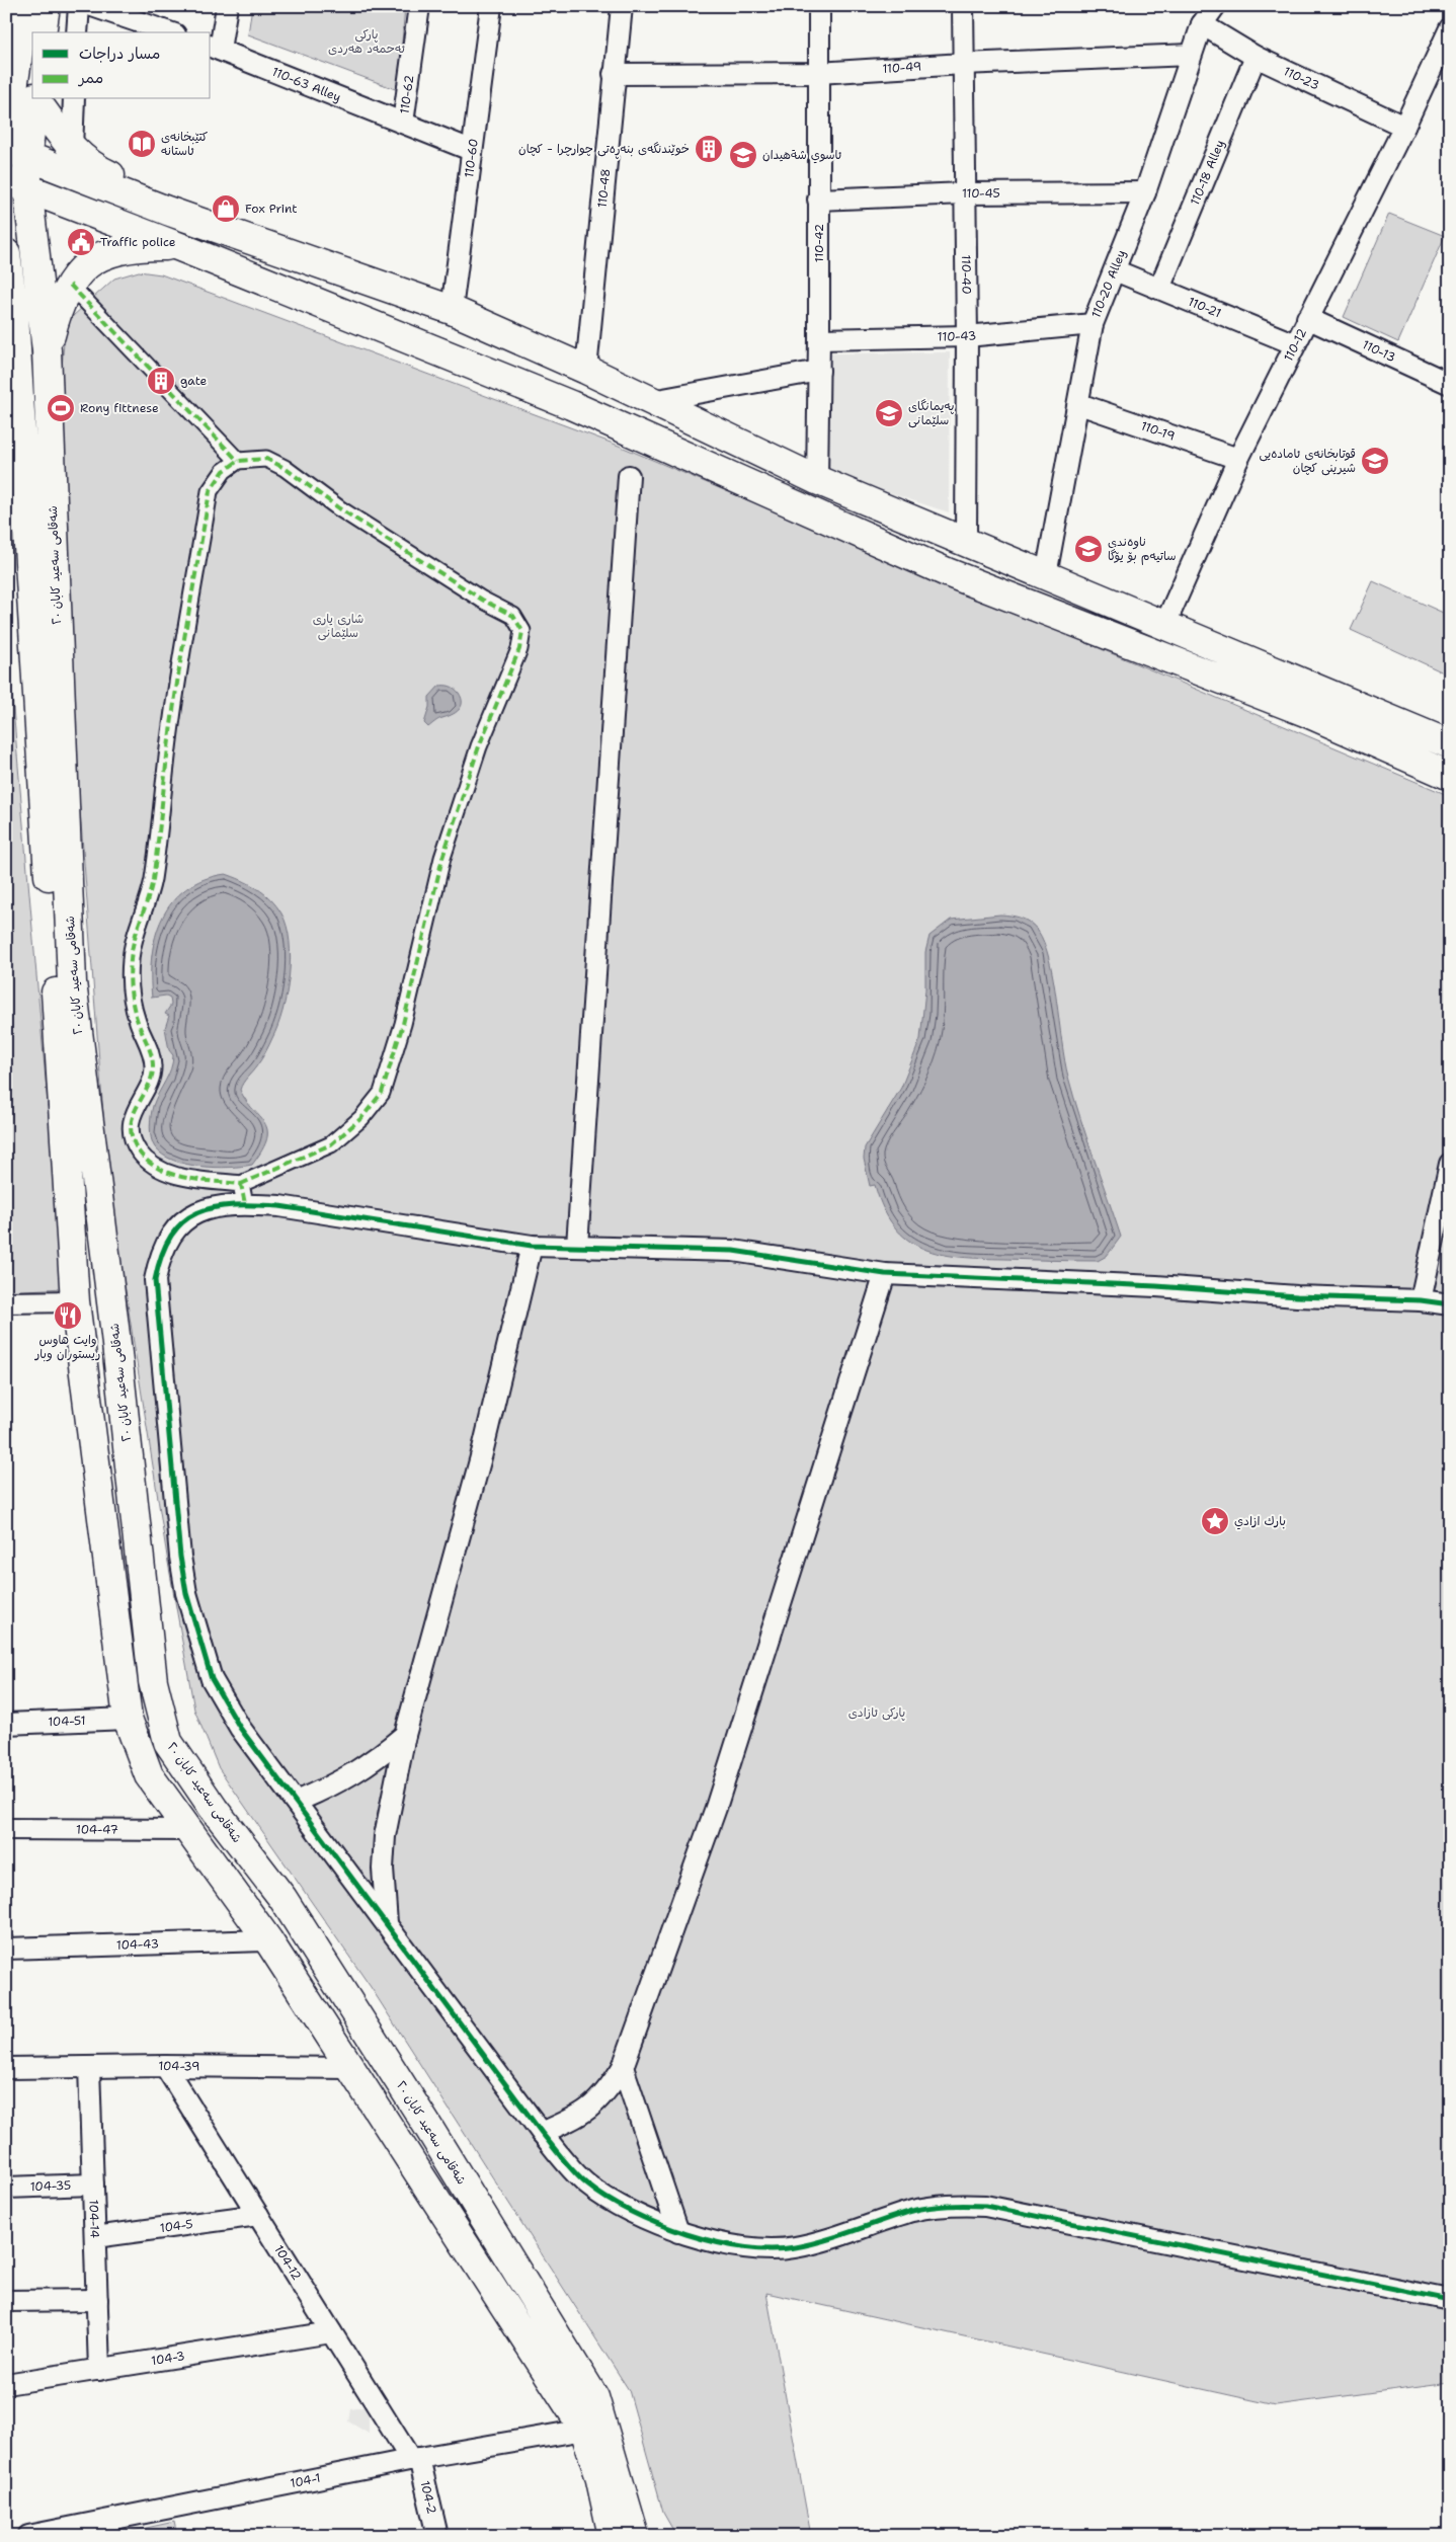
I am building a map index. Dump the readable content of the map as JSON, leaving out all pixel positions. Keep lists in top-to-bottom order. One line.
{"streets":{"main road":["شەقامی سەعید کابان ٢٠"],"street":["110-49","110-23","110-63 Alley","110-62","110-60","110-18 Alley","110-48","110-45","110-42","110-40","110-20 Alley","110-21","110-43","110-12","110-13","110-19","104-51","104-47","104-43","104-39","104-35","104-14","104-5","104-12","104-3","104-1","104-2"]},"crossings":[["110-49","110-48"],["110-49","110-42"],["110-49","110-40"],["110-49","110-20 Alley"],["110-23","110-18 Alley"],["110-23","110-20 Alley"],["110-23","110-12"],["110-63 Alley","110-62"],["110-63 Alley","110-60"],["110-18 Alley","110-21"],["110-45","110-42"],["110-45","110-40"],["110-45","110-20 Alley"],["110-42","110-43"],["110-40","110-43"],["110-20 Alley","110-21"],["110-20 Alley","110-43"],["110-20 Alley","110-19"],["110-21","110-12"],["110-12","110-13"],["110-12","110-19"],["شەقامی سەعید کابان ٢٠","104-51"],["شەقامی سەعید کابان ٢٠","104-47"],["شەقامی سەعید کابان ٢٠","104-43"],["شەقامی سەعید کابان ٢٠","104-39"],["شەقامی سەعید کابان ٢٠","104-1"],["104-39","104-14"],["104-39","104-12"],["104-35","104-14"],["104-14","104-5"],["104-14","104-3"],["104-5","104-12"],["104-12","104-3"],["104-12","104-1"],["104-12","104-2"],["104-1","104-2"]],"parks":["پارکی ئەحمەد هەردی","شاری یاری سلێمانی","پارکی ئازادی"],"places":{"library":["کتێبخانەی ئاستانە"],"building":["خوێندنگەی بنەڕەتی چوارچرا - کچان","gate"],"school or university":["ئاسوي شةهيدان","پەیمانگای سلێمانی","قوتابخانەی ئامادەیی شیرینی کچان","ناوەندی ساتیەم بۆ یۆگا"],"shop":["Fox Print"],"public building":["Traffic police"],"sports":["Rony fittnese"],"restaurant":["وايت هاوس ريستوران وبار"],"place":["بارك ازادي"]},"legend":["مسار دراجات","ممر"]}
